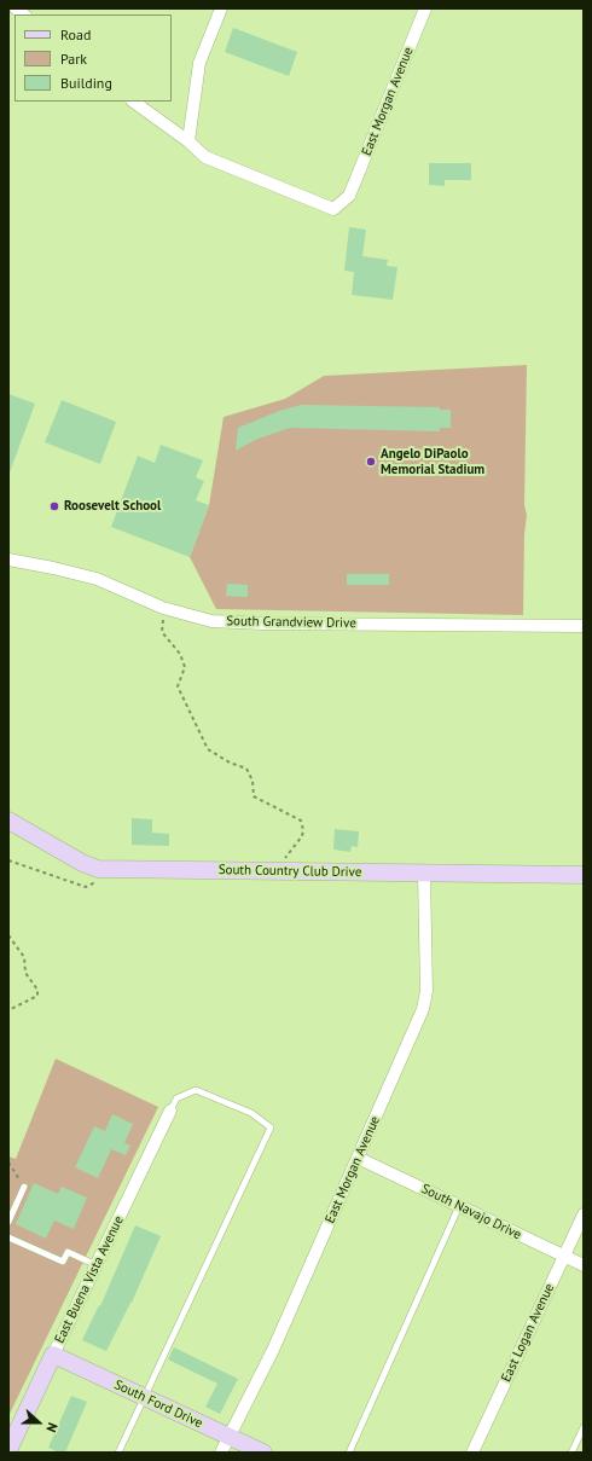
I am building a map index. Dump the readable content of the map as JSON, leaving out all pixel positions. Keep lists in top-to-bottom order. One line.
{"streets":{"main road":["South Country Club Drive","East Buena Vista Avenue","South Ford Drive"],"street":["East Morgan Avenue","South Grandview Drive","South Navajo Drive","East Logan Avenue"]},"crossings":[["East Morgan Avenue","South Country Club Drive"],["East Morgan Avenue","South Navajo Drive"],["East Morgan Avenue","South Ford Drive"],["South Navajo Drive","East Logan Avenue"],["East Buena Vista Avenue","South Ford Drive"]],"places":["Angelo DiPaolo Memorial Stadium","Roosevelt School"],"legend":["Road","Park","Building"],"north":"right"}
